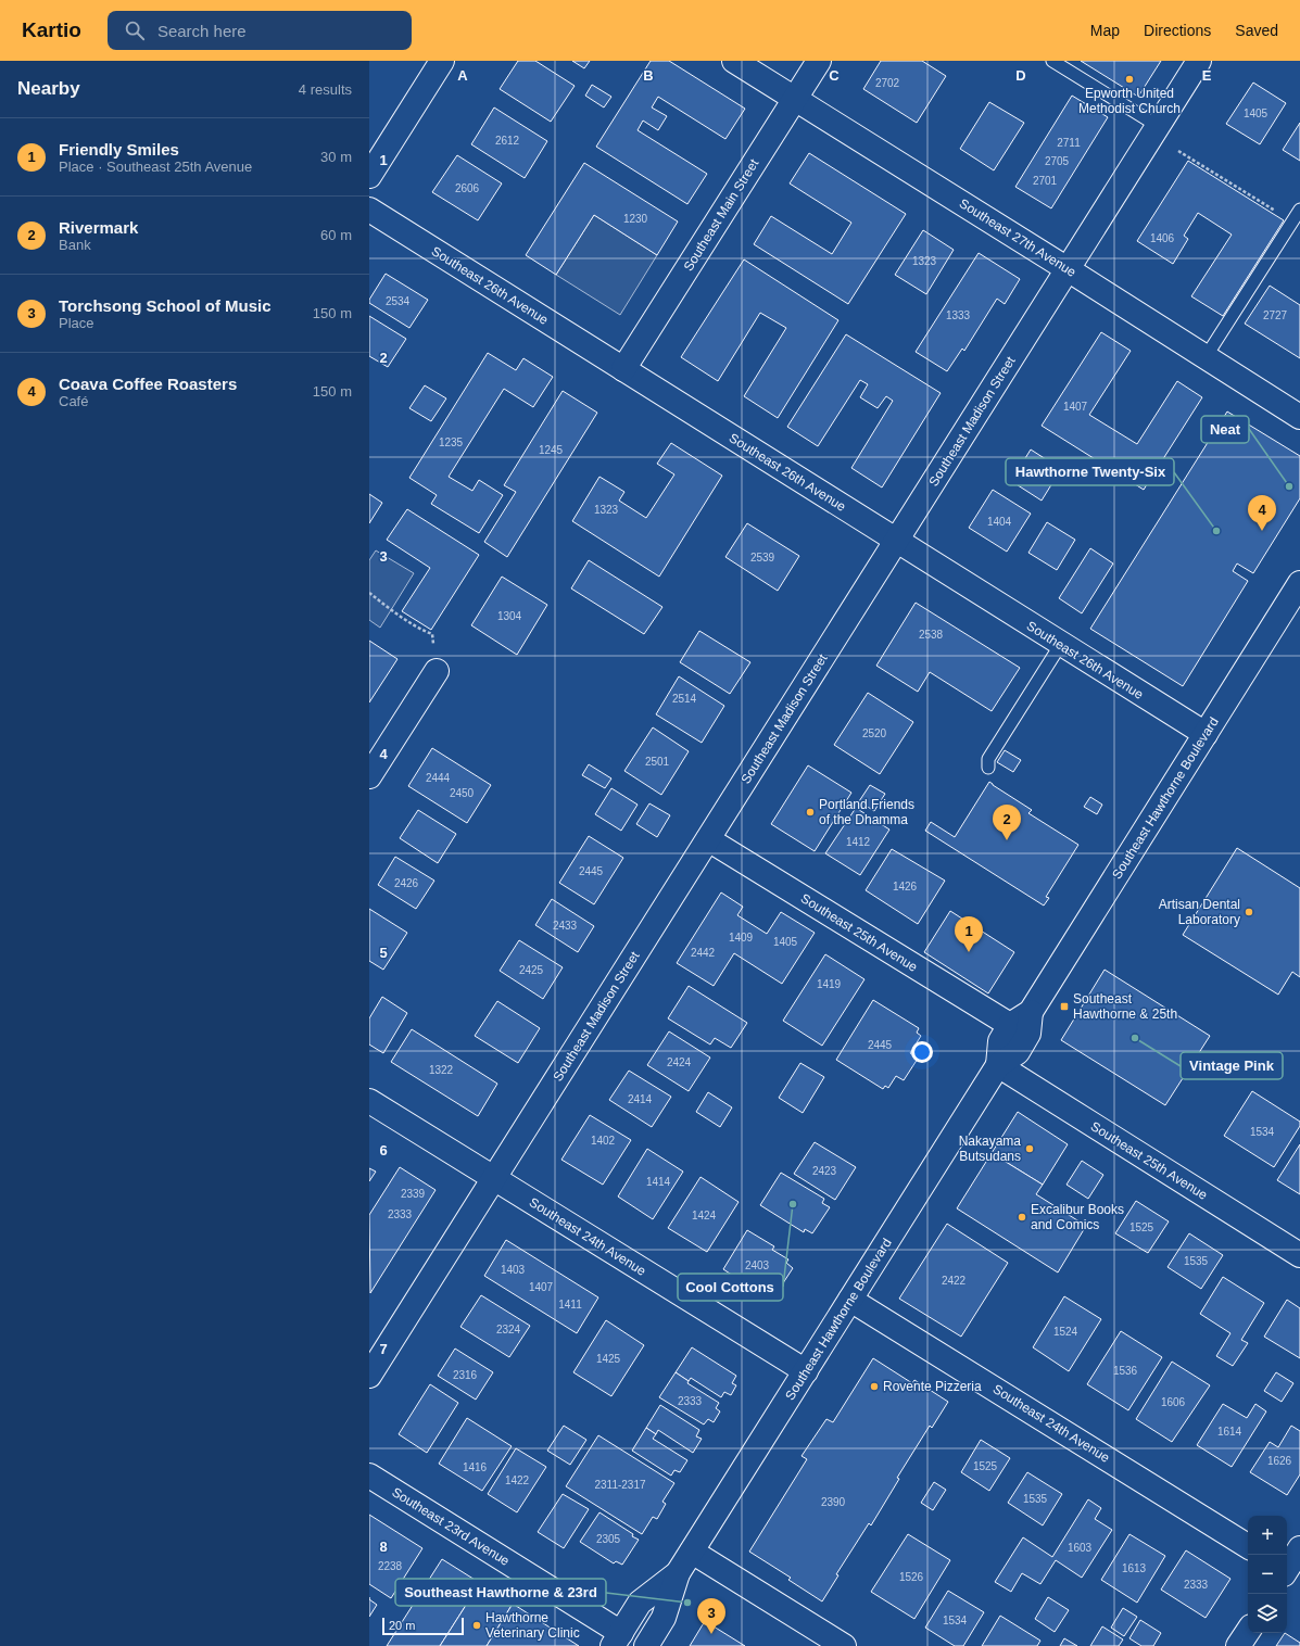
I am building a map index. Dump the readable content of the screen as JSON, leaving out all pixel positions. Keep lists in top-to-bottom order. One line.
{"streets":{"street":["Southeast Main Street","Southeast 27th Avenue","Southeast 26th Avenue","Southeast Madison Street","Southeast Hawthorne Boulevard","Southeast 25th Avenue","Southeast 24th Avenue","Southeast 23rd Avenue"]},"crossings":[["Southeast Main Street","Southeast 27th Avenue"],["Southeast Main Street","Southeast 26th Avenue"],["Southeast 27th Avenue","Southeast Madison Street"],["Southeast 26th Avenue","Southeast Madison Street"],["Southeast 26th Avenue","Southeast Hawthorne Boulevard"],["Southeast Madison Street","Southeast 25th Avenue"],["Southeast Madison Street","Southeast 24th Avenue"],["Southeast Hawthorne Boulevard","Southeast 25th Avenue"],["Southeast Hawthorne Boulevard","Southeast 24th Avenue"],["Southeast Hawthorne Boulevard","Southeast 23rd Avenue"]],"places":{"other":["Epworth United Methodist Church","Neat","Hawthorne Twenty-Six","Portland Friends of the Dhamma","Artisan Dental Laboratory","Vintage Pink","Nakayama Butsudans","Cool Cottons","Excalibur Books and Comics","Rovente Pizzeria","Southeast Hawthorne & 23rd","Hawthorne Veterinary Clinic"],"transit":["Southeast Hawthorne & 25th"]},"house_numbers":["2702","1405","2612","2711","2705","2701","2606","1230","1406","1323","2534","1333","2727","1407","1235","1245","1323","1404","2539","1304","2538","2514","2520","2501","2444","2450","1412","2445","2426","1426","2433","1409","1405","2442","2425","1419","2445","2424","1322","2414","1534","1402","2423","1414","2339","2333","1424","1525","1535","2403","1403","2422","1407","1411","2324","1524","1425","1536","2316","2333","1606","1614","1626","1525","1416","1422","2311-2317","1535","2390","2305","1603","2238","1613","1526","2333","1534"],"scale_bar":"20 m","page":{"header":"Kartio","search":"Search here","nav":["Map","Directions","Saved"],"heading":["Nearby","4 results"],"list":[{"mark":"1","name":"Friendly Smiles","note":"Place · Southeast 25th Avenue","value":"30 m"},{"mark":"2","name":"Rivermark","note":"Bank","value":"60 m"},{"mark":"3","name":"Torchsong School of Music","note":"Place","value":"150 m"},{"mark":"4","name":"Coava Coffee Roasters","note":"Café","value":"150 m"}],"pins":["4","2","1","3"],"map_buttons":["+","−"],"scale":"20 m"},"grid":{"columns":["A","B","C","D","E"],"rows":["1","2","3","4","5","6","7","8"]}}
